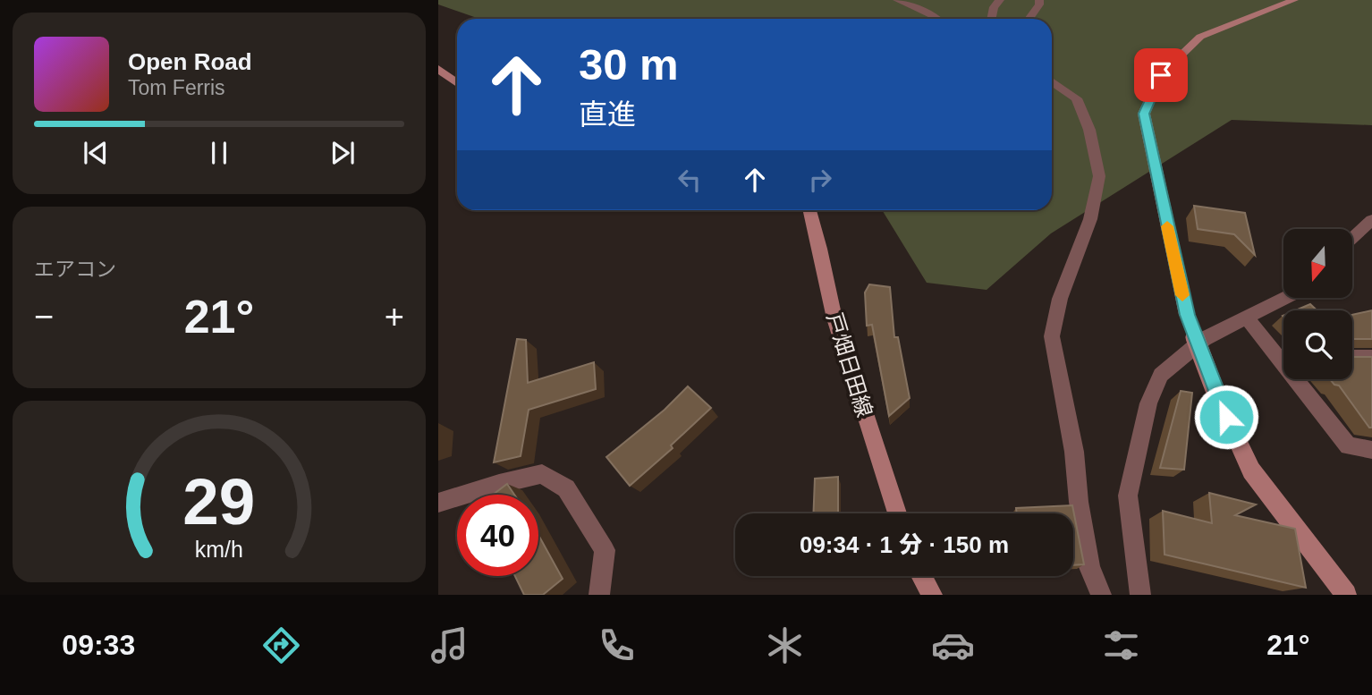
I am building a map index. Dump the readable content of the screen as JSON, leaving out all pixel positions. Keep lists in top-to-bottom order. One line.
{"streets":{"street":["戸畑日田線"]},"north":"bottom","page":{"turn":["30 m","直進"],"song":["Open Road","Tom Ferris"],"tile":"エアコン","heat":["−","21°","+"],"limit":"40","trip":"09:34 · 1 分 · 150 m","tabs":["09:33","21°"],"gauge":["29","km/h"]}}
